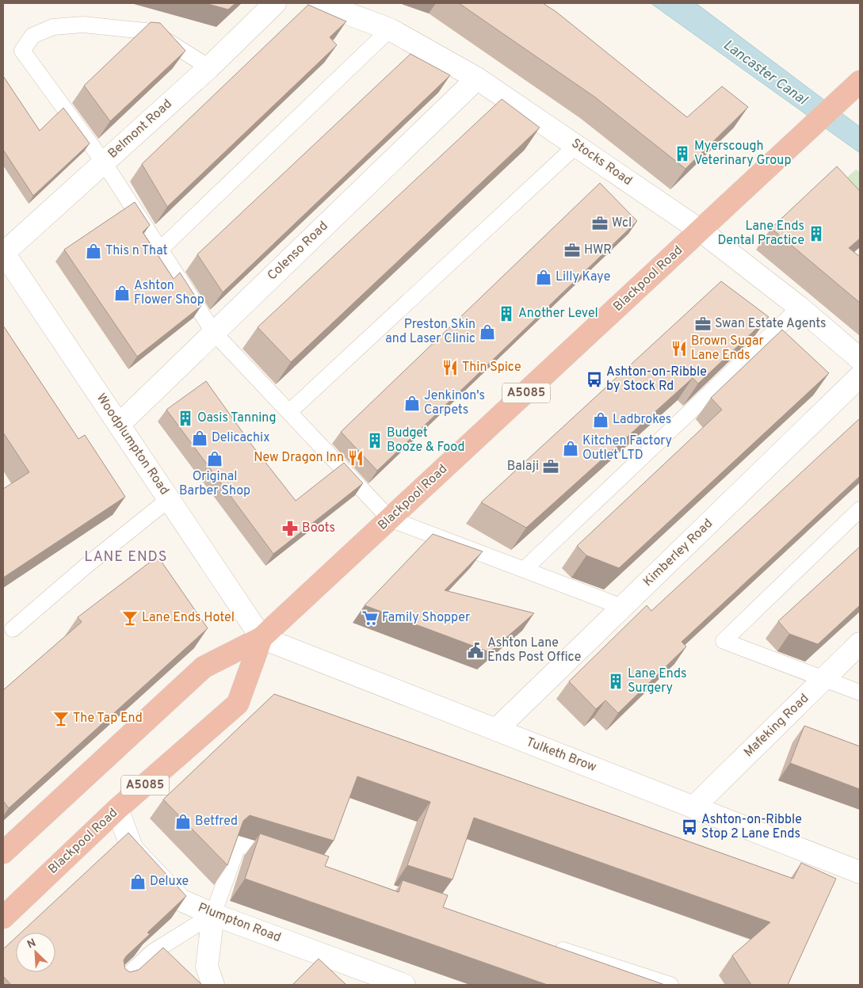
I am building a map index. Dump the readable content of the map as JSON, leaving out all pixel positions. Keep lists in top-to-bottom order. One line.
{"streets":{"highway":["Blackpool Road","A5085"],"street":["Belmont Road","Stocks Road","Colenso Road","Woodplumpton Road","Kimberley Road","Mafeking Road","Tulketh Brow","Plumpton Road"]},"crossings":[["Belmont Road","Woodplumpton Road"],["Stocks Road","Colenso Road"],["Stocks Road","Blackpool Road"],["Colenso Road","Woodplumpton Road"],["Blackpool Road","Woodplumpton Road"],["Blackpool Road","Tulketh Brow"],["Blackpool Road","Plumpton Road"],["Woodplumpton Road","Tulketh Brow"],["Kimberley Road","Tulketh Brow"],["Mafeking Road","Tulketh Brow"]],"districts":["LANE ENDS"],"water":["Lancaster Canal"],"places":{"building":["Myerscough Veterinary Group","Lane Ends Dental Practice","Another Level","Oasis Tanning","Budget Booze & Food","Lane Ends Surgery"],"office":["Wcl","HWR","Swan Estate Agents","Balaji"],"shop":["This n That","Lilly Kaye","Ashton Flower Shop","Preston Skin and Laser Clinic","Jenkinon's Carpets","Ladbrokes","Delicachix","Kitchen Factory Outlet LTD","Original Barber Shop","Betfred","Deluxe"],"restaurant":["Brown Sugar Lane Ends","Thin Spice","New Dragon Inn"],"bus stop":["Ashton-on-Ribble by Stock Rd","Ashton-on-Ribble Stop 2 Lane Ends"],"pharmacy":["Boots"],"bar":["Lane Ends Hotel","The Tap End"],"supermarket":["Family Shopper"],"public building":["Ashton Lane Ends Post Office"]},"north":"top left"}
